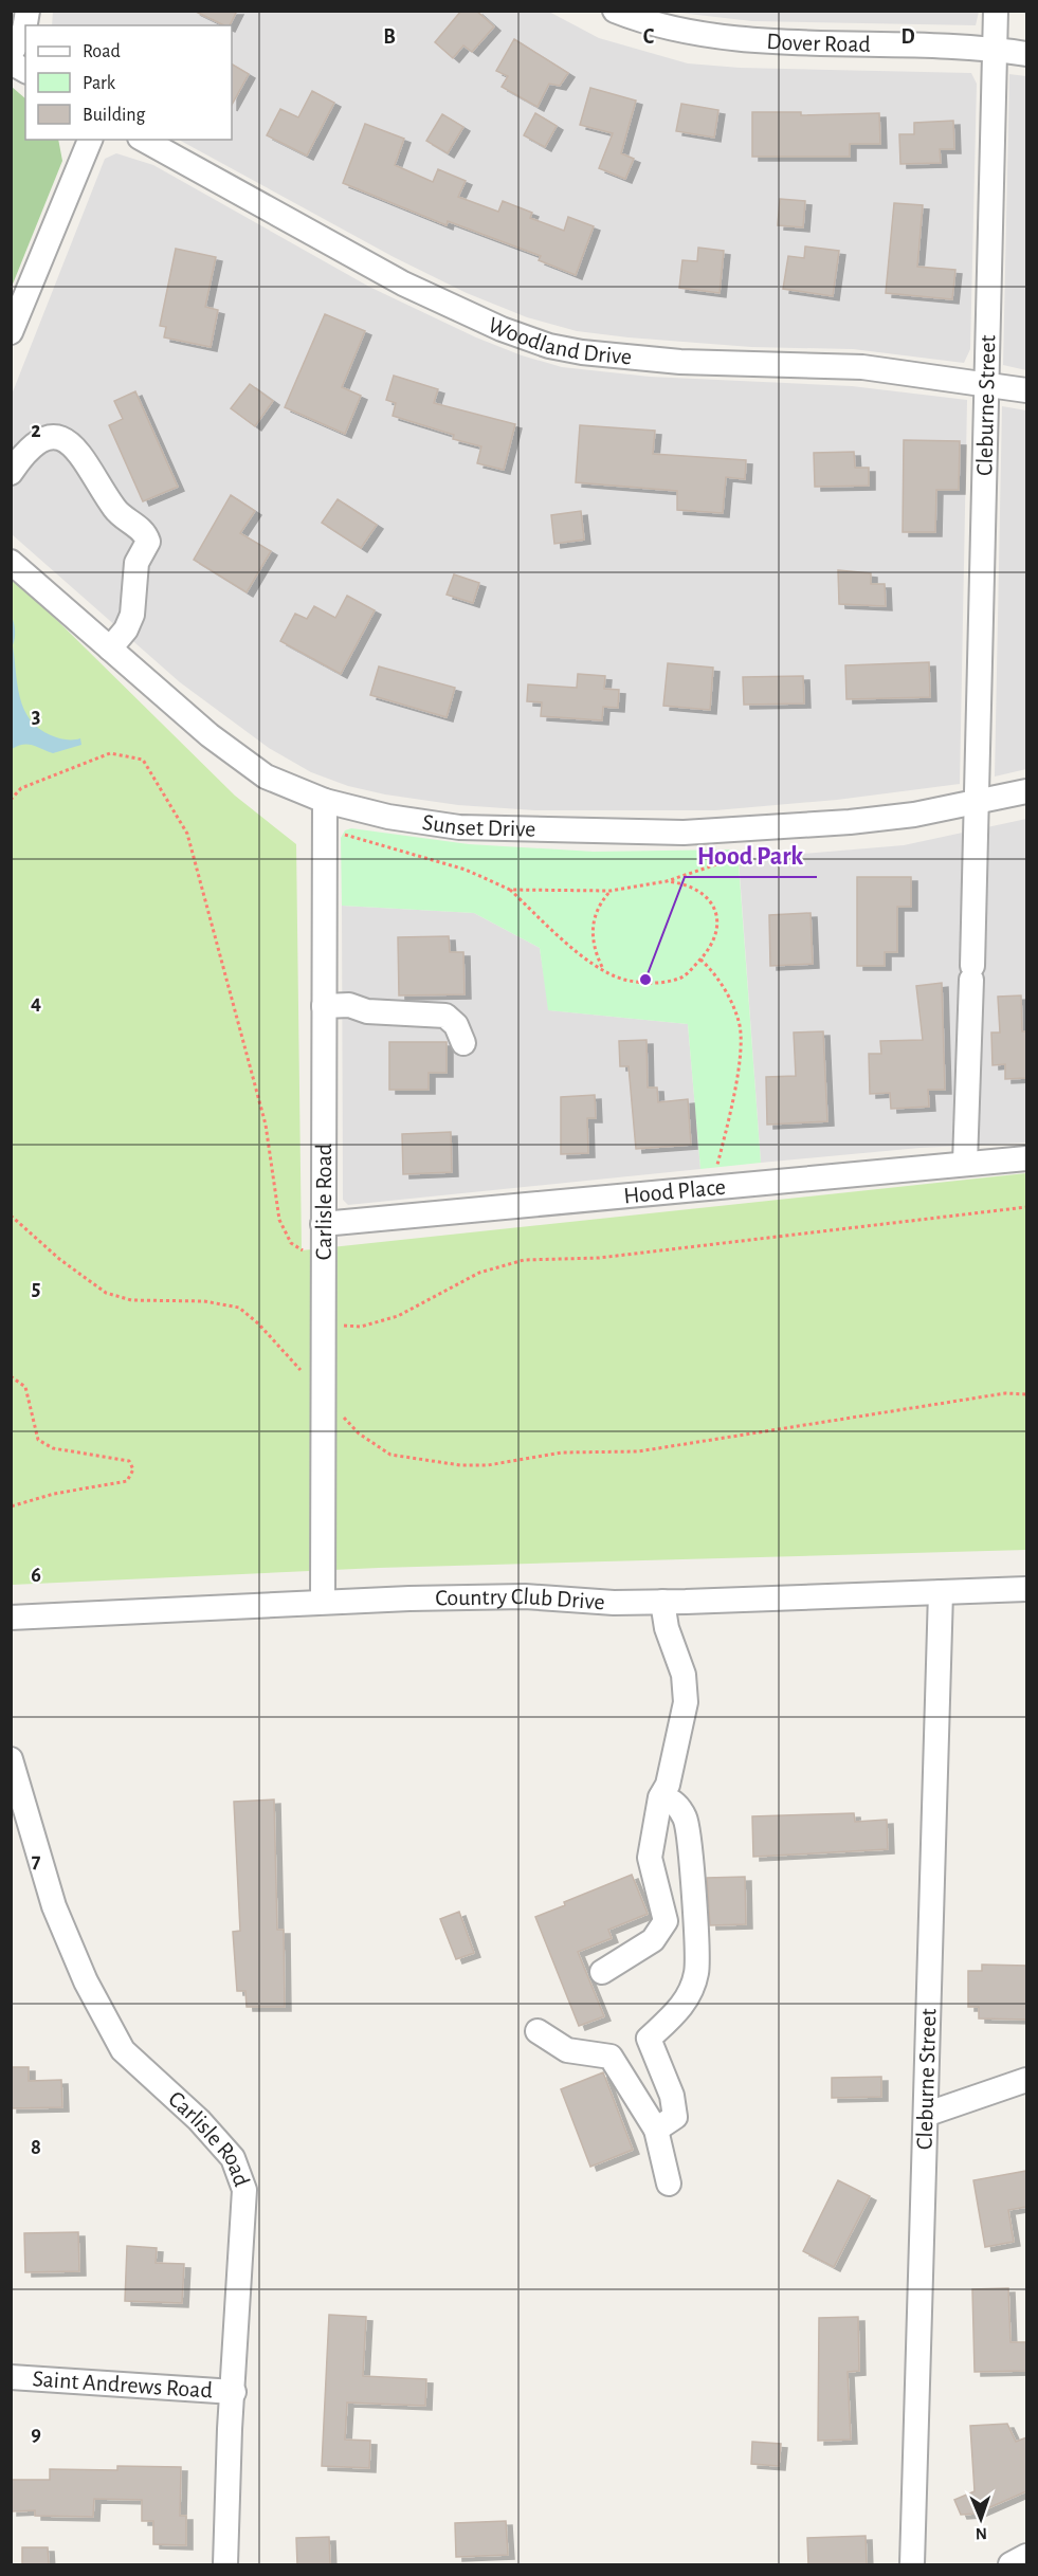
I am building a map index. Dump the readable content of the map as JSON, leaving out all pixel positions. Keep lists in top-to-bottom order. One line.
{"streets":{"street":["Dover Road","Woodland Drive","Cleburne Street","Sunset Drive","Hood Place","Carlisle Road","Country Club Drive","Saint Andrews Road"]},"crossings":[["Dover Road","Cleburne Street"],["Woodland Drive","Cleburne Street"],["Cleburne Street","Sunset Drive"],["Cleburne Street","Hood Place"],["Cleburne Street","Country Club Drive"],["Sunset Drive","Carlisle Road"],["Hood Place","Carlisle Road"],["Carlisle Road","Country Club Drive"],["Carlisle Road","Saint Andrews Road"]],"places":["Hood Park"],"legend":["Road","Park","Building"],"north":"bottom","grid":{"columns":["B","C","D"],"rows":["2","3","4","5","6","7","8","9"]}}
